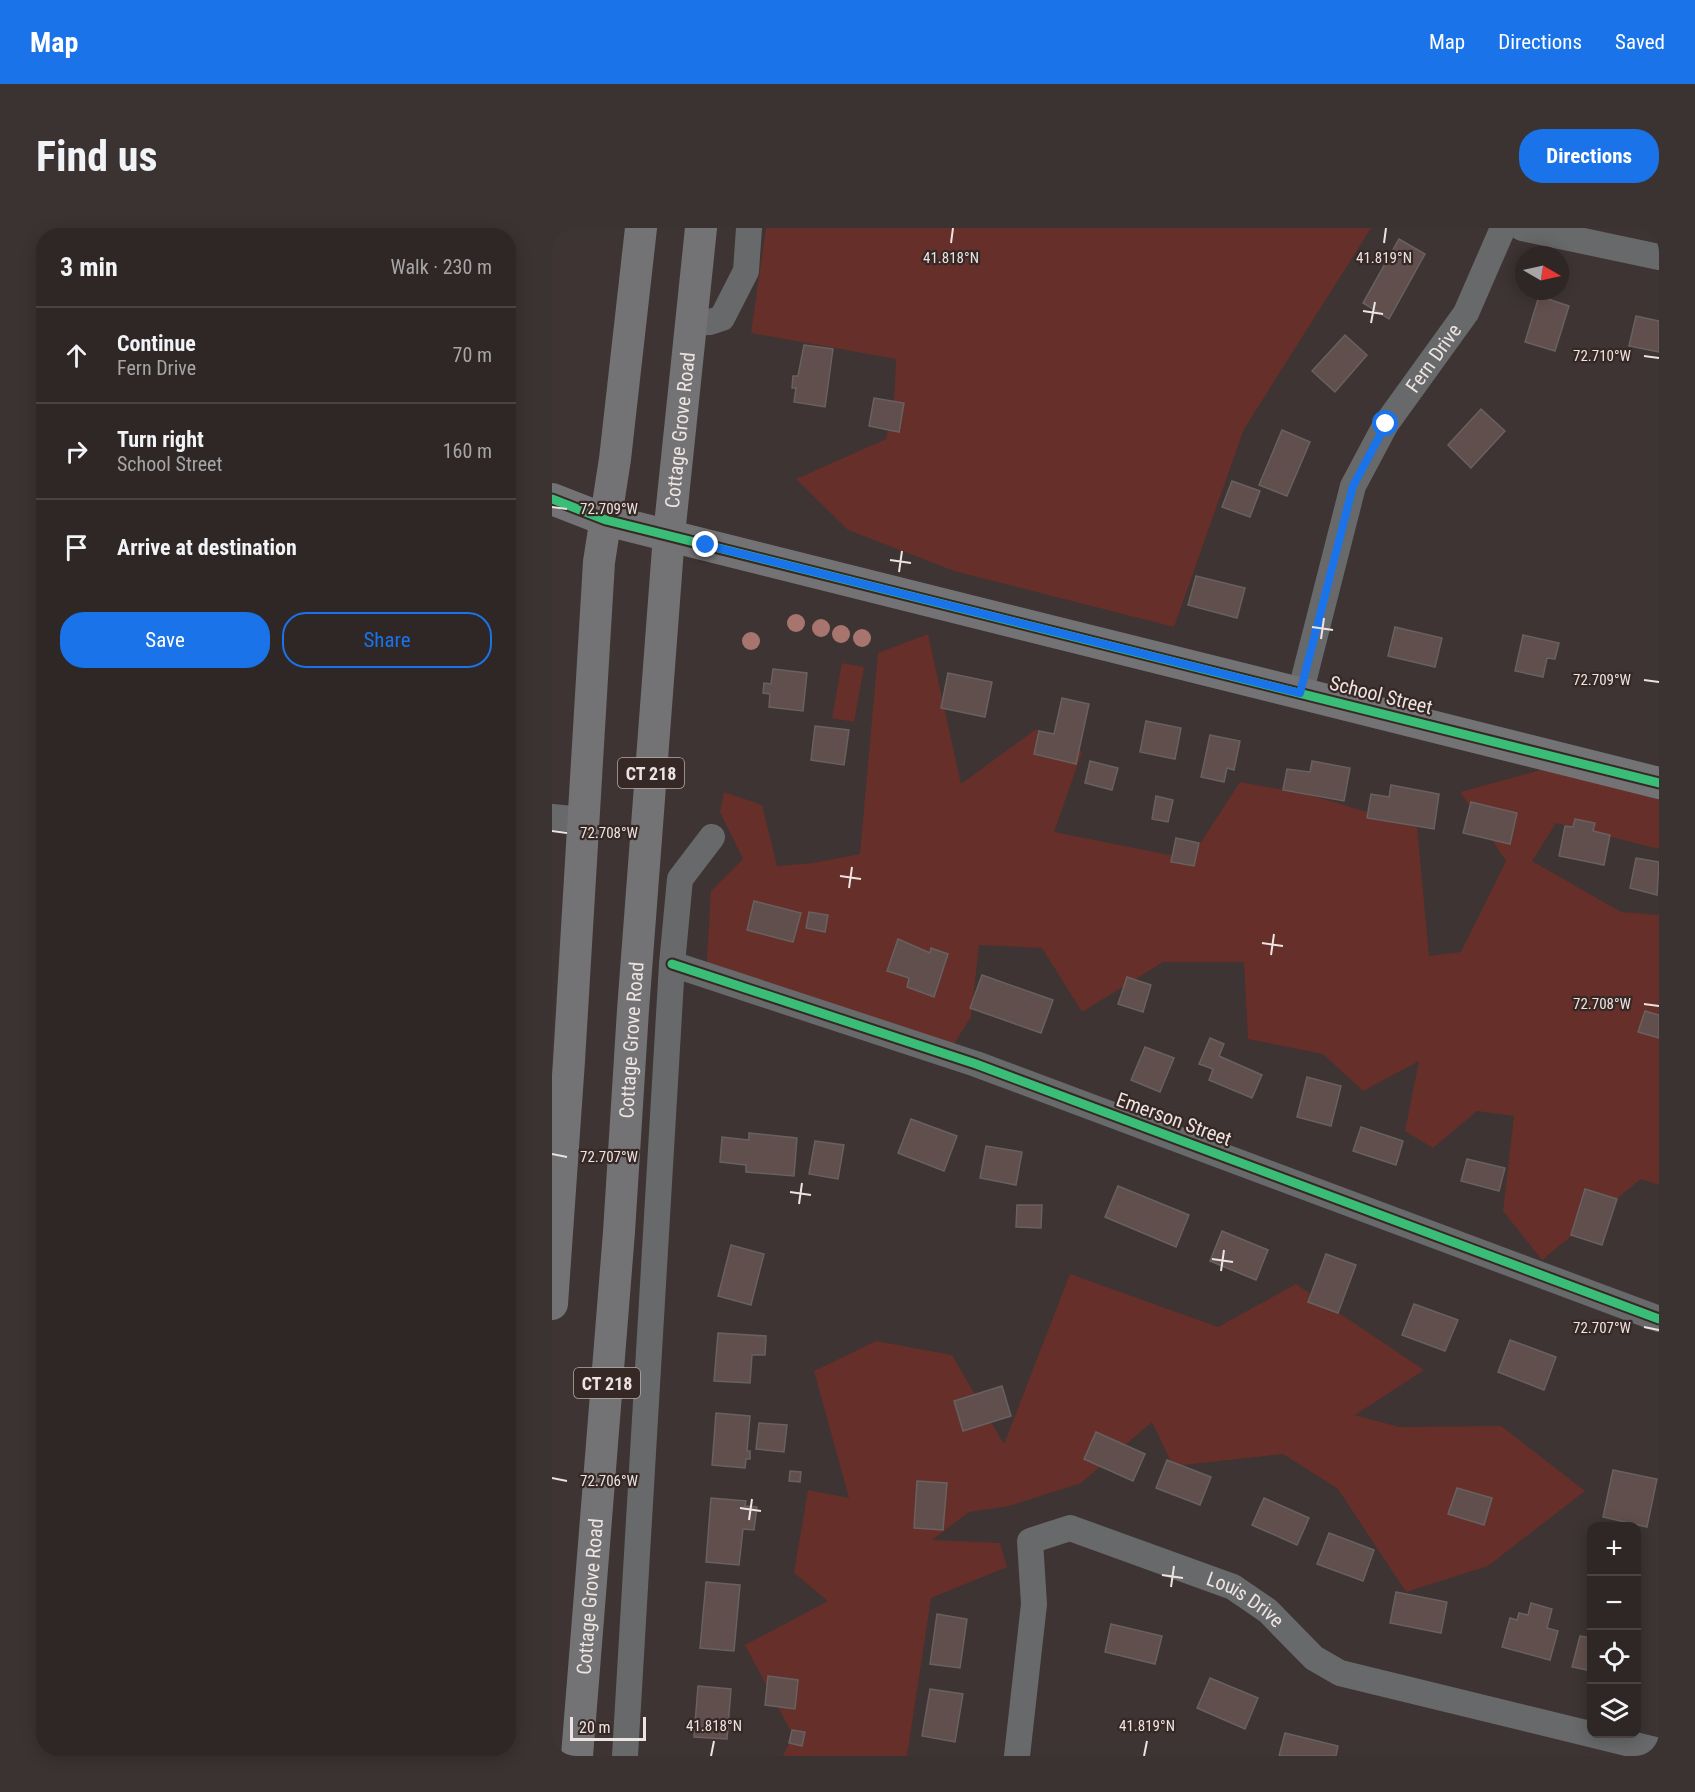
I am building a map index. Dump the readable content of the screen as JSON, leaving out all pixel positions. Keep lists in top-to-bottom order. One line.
{"streets":{"main road":["Cottage Grove Road","School Street","CT 218"],"street":["Fern Drive","Emerson Street","Louis Drive"]},"crossings":[["Fern Drive","School Street"],["Cottage Grove Road","School Street"],["Cottage Grove Road","Emerson Street"]],"scale_bar":"20 m","north":"right","page":{"header":"Map","nav":["Map","Directions","Saved"],"buttons":["Directions",["Save","Share"]],"title":"Find us","heading":["3 min","Walk · 230 m"],"list":[["Continue","Fern Drive","70 m"],["Turn right","School Street","160 m"],"Arrive at destination"],"map_buttons":["+","−"],"scale":"20 m"},"coordinates":["41.818°N","41.819°N","72.710°W","72.709°W","72.708°W","72.707°W","72.706°W"]}
